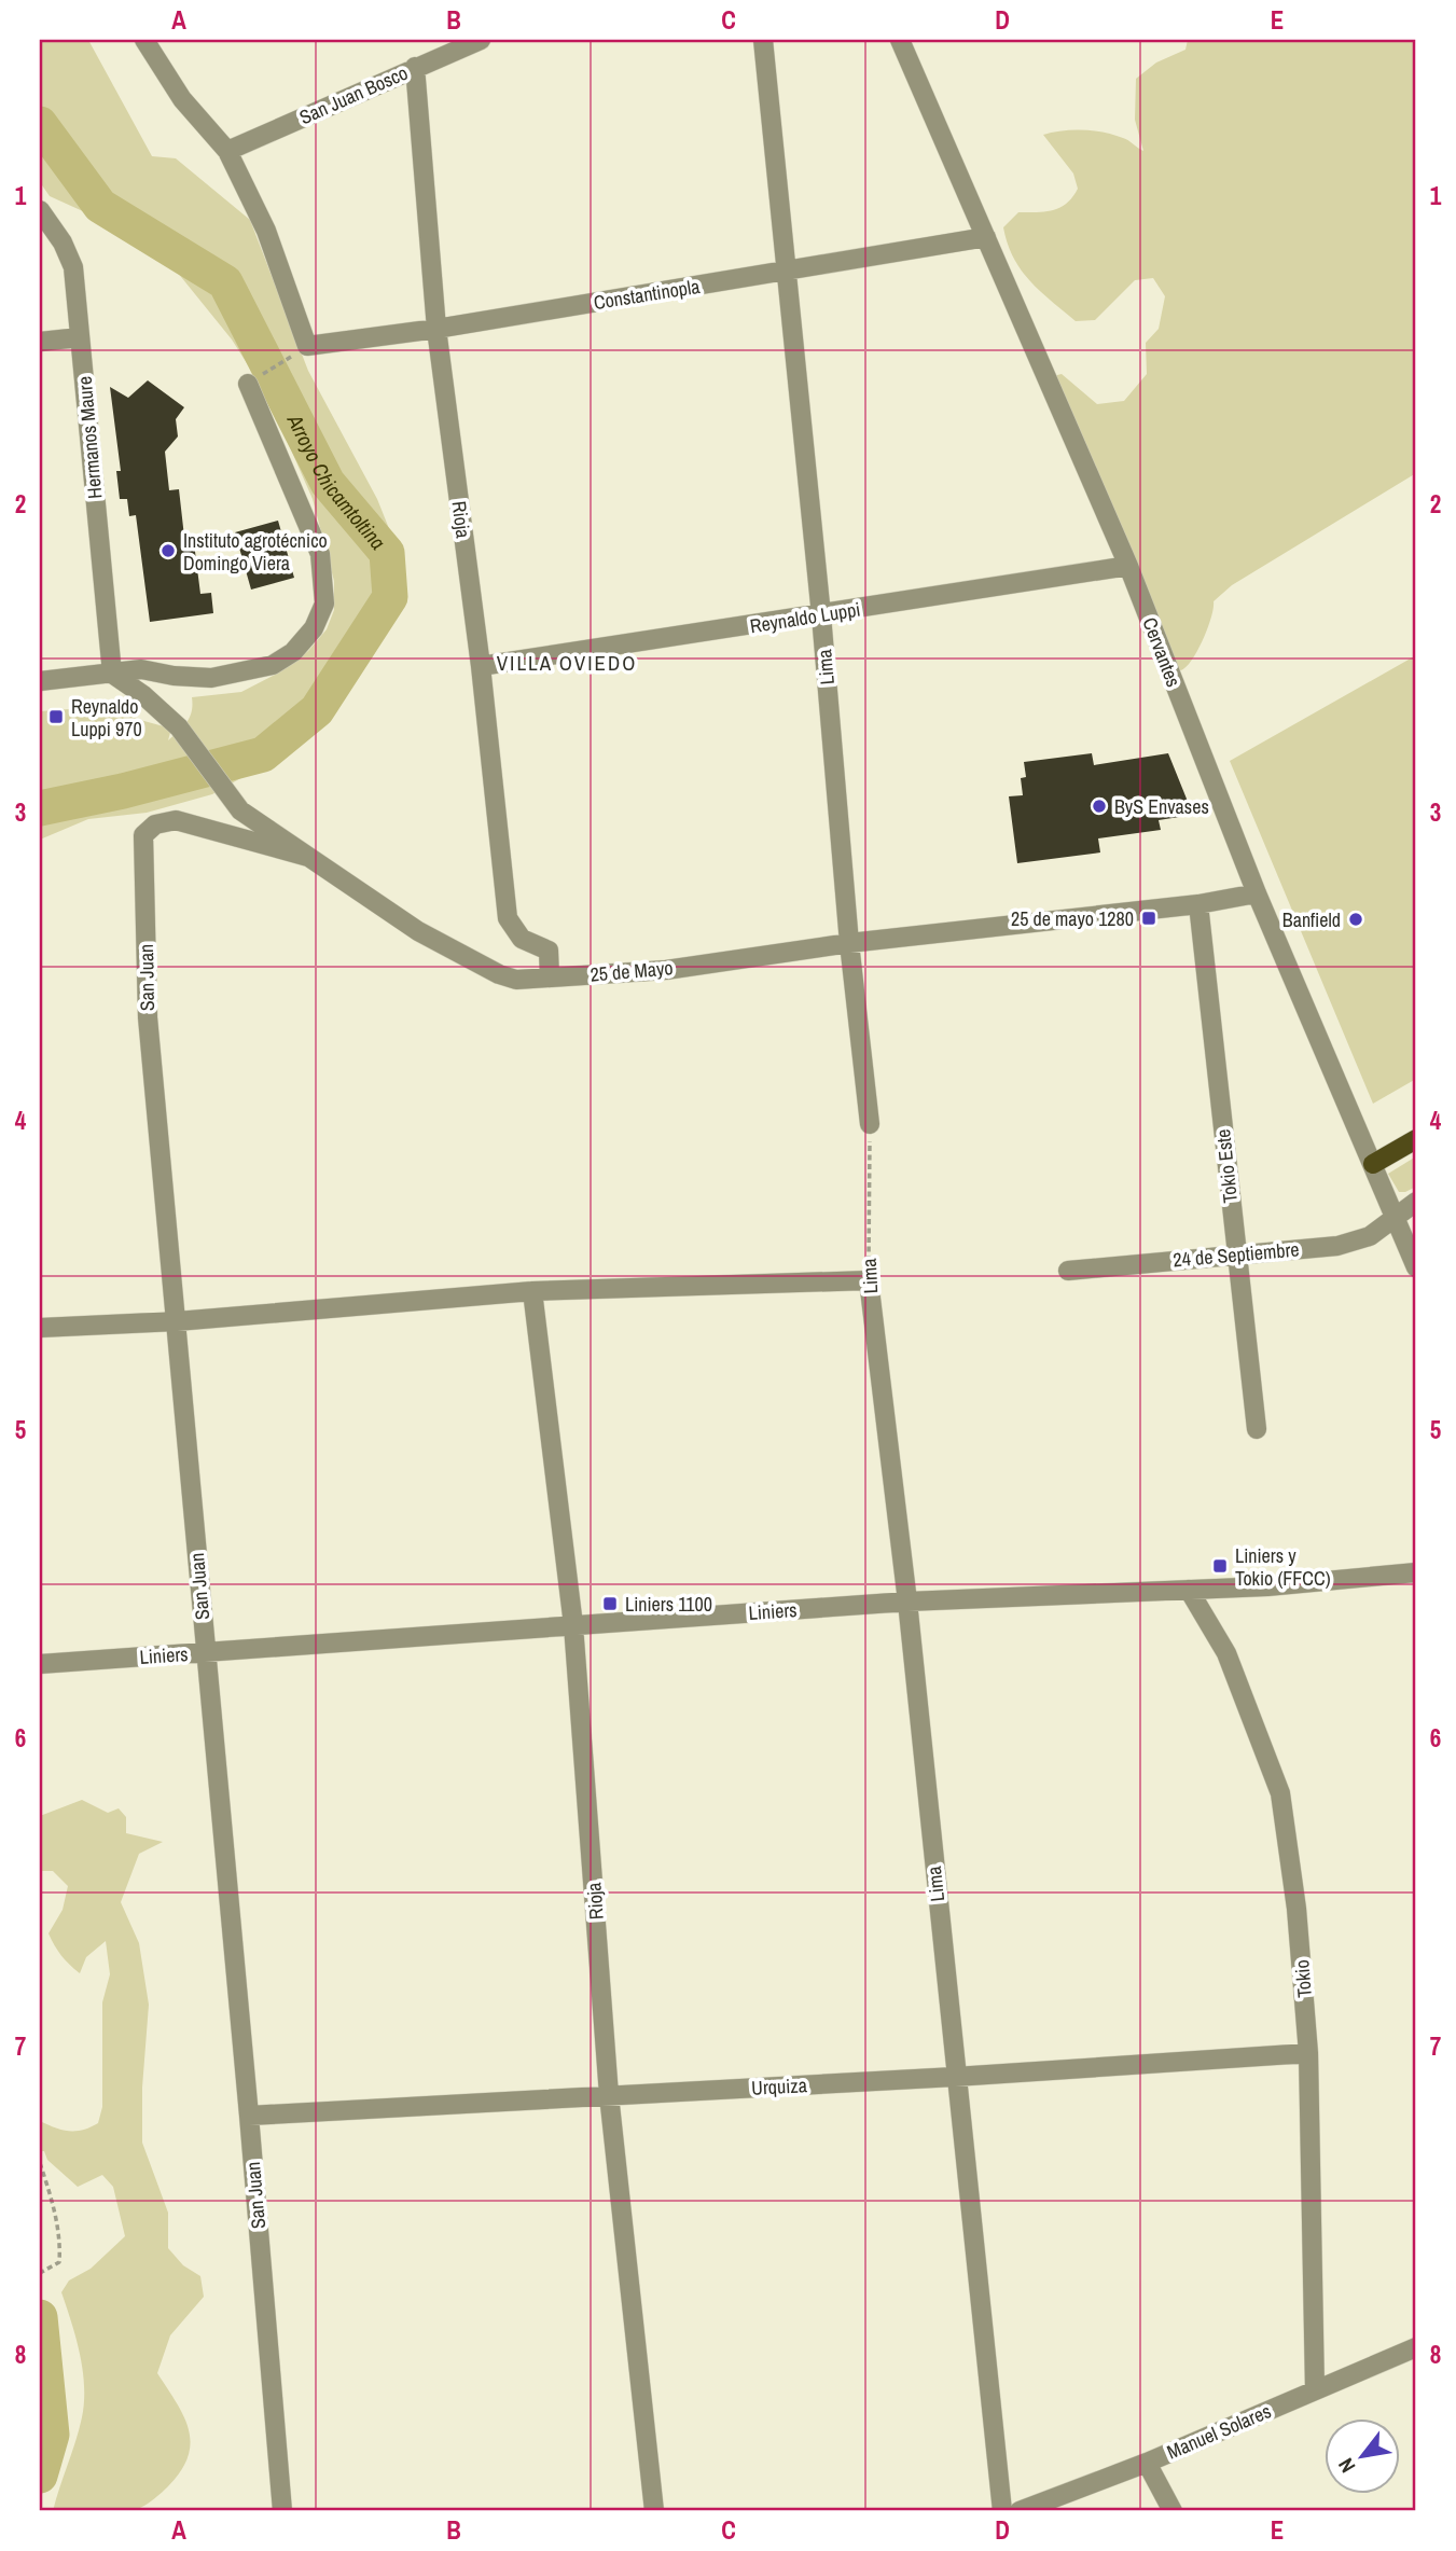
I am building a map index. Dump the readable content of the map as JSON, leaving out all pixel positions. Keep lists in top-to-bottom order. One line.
{"streets":{"street":["San Juan Bosco","Constantinopla","Hermanos Maure","Rioja","Reynaldo Luppi","Cervantes","Lima","25 de Mayo","San Juan","Tokio Este","24 de Septiembre","Liniers","Tokio","Urquiza","Manuel Solares"]},"crossings":[["San Juan Bosco","Rioja"],["Constantinopla","Rioja"],["Constantinopla","Cervantes"],["Constantinopla","Lima"],["Hermanos Maure","25 de Mayo"],["Rioja","Reynaldo Luppi"],["Rioja","25 de Mayo"],["Rioja","Liniers"],["Rioja","Urquiza"],["Reynaldo Luppi","Cervantes"],["Reynaldo Luppi","Lima"],["Cervantes","25 de Mayo"],["Cervantes","24 de Septiembre"],["Lima","25 de Mayo"],["Lima","Liniers"],["Lima","Urquiza"],["25 de Mayo","San Juan"],["25 de Mayo","Tokio Este"],["San Juan","Liniers"],["San Juan","Urquiza"],["Tokio Este","24 de Septiembre"],["Liniers","Tokio"],["Tokio","Urquiza"],["Tokio","Manuel Solares"]],"districts":["VILLA OVIEDO"],"water":["Arroyo Chicamtoltina"],"places":{"other":["Instituto agrotécnico Domingo Viera","ByS Envases","Banfield"],"transit":["Reynaldo Luppi 970","25 de mayo 1280","Liniers y Tokio (FFCC)","Liniers 1100"]},"north":"bottom left","grid":{"columns":["A","B","C","D","E"],"rows":["1","2","3","4","5","6","7","8"]}}
